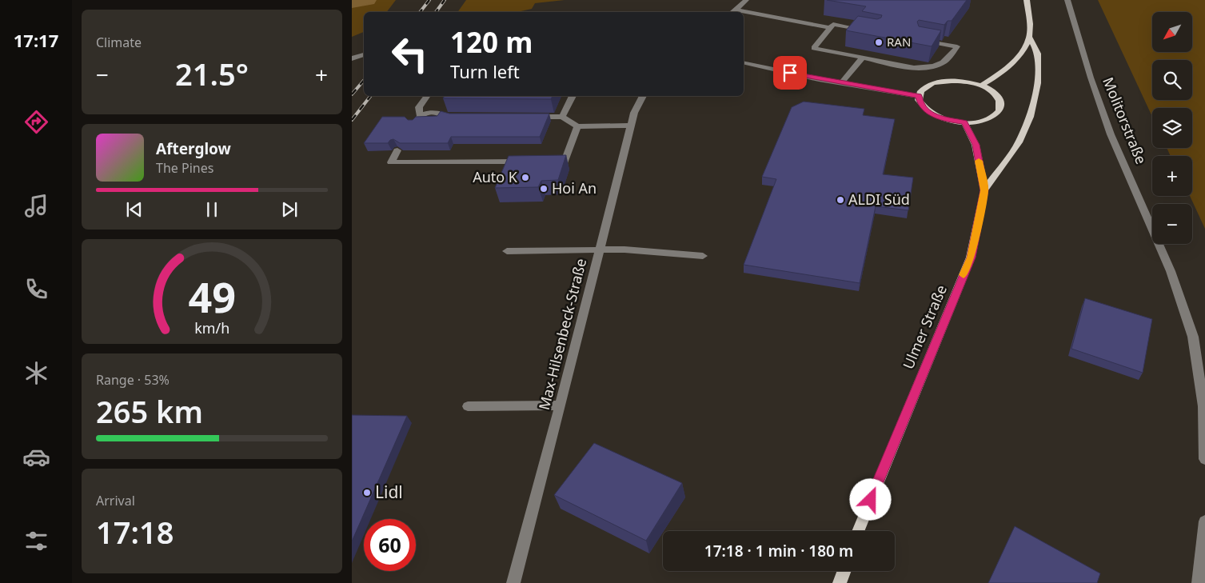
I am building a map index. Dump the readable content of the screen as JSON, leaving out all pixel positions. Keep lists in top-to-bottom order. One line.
{"streets":{"main road":["Ulmer Straße"],"street":["Molitorstraße","Max-Hilsenbeck-Straße"]},"places":["RAN","Auto K","Hoi An","ALDI Süd","Lidl"],"north":"bottom left","page":{"tabs":"17:17","tile":["Climate",["Range · 53%","265 km"],["Arrival","17:18"]],"map_buttons":["+","−"],"turn":["120 m","Turn left"],"heat":["−","21.5°","+"],"song":["Afterglow","The Pines"],"limit":"60","trip":"17:18 · 1 min · 180 m","gauge":["49","km/h"]}}
